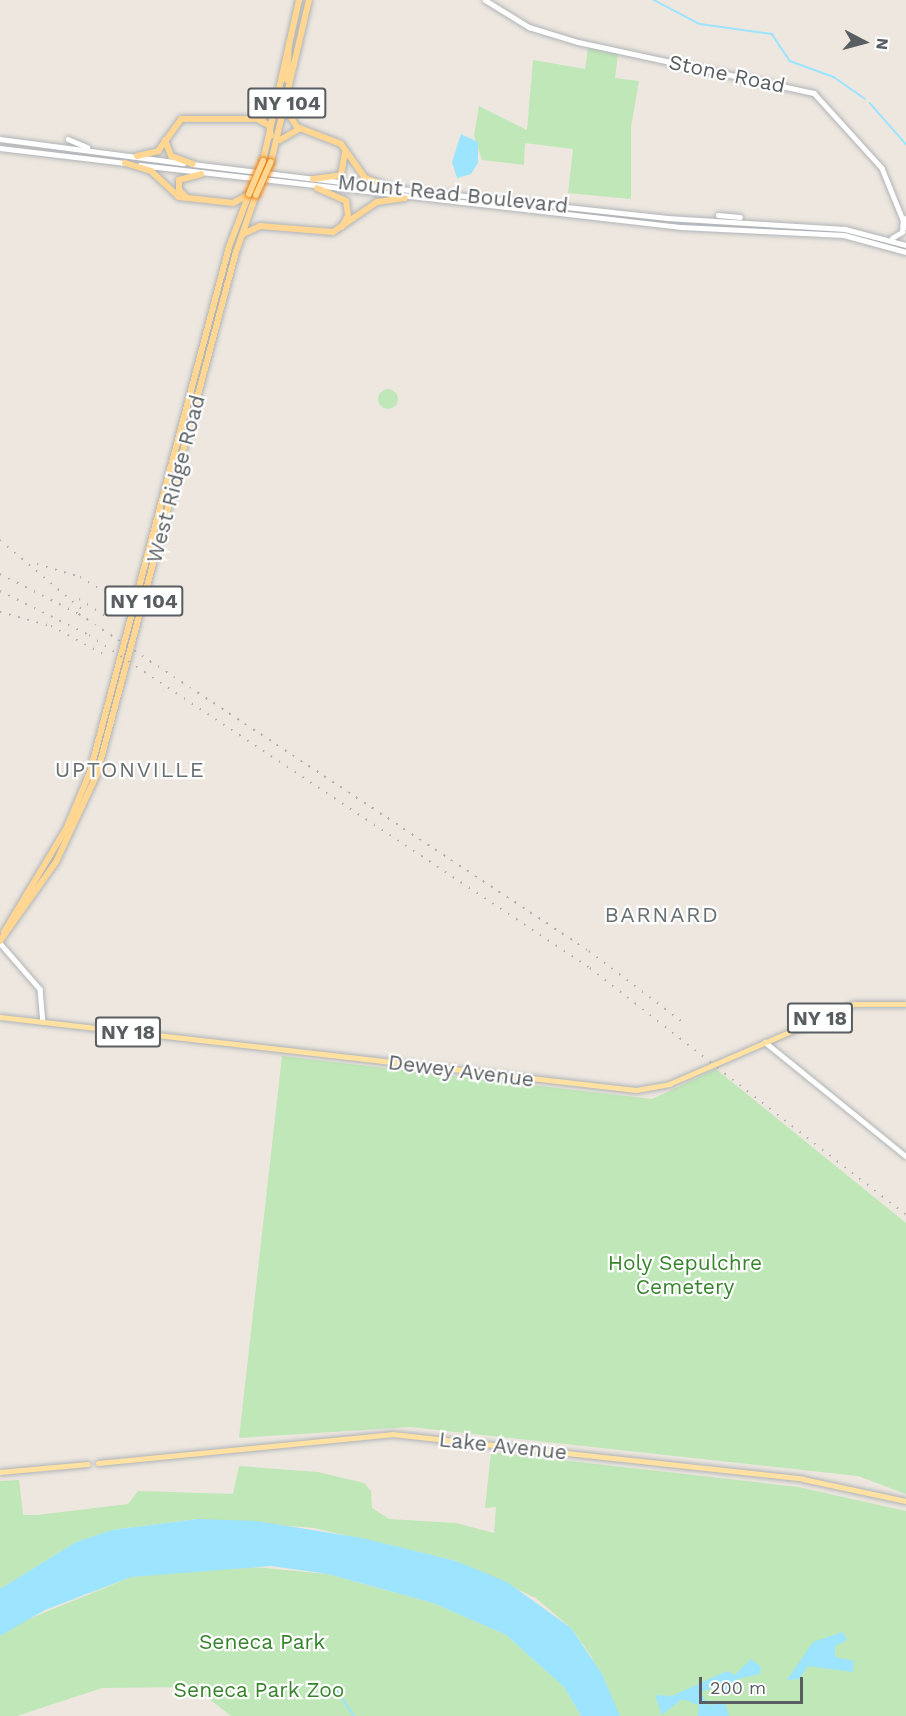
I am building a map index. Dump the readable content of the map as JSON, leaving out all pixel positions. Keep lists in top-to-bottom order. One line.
{"streets":{"highway":["NY 104","West Ridge Road"],"main road":["Stone Road","Mount Read Boulevard","NY 18","Dewey Avenue","Lake Avenue"]},"districts":["UPTONVILLE","BARNARD"],"parks":["Holy Sepulchre Cemetery","Seneca Park","Seneca Park Zoo"],"scale_bar":"200 m","north":"right"}
